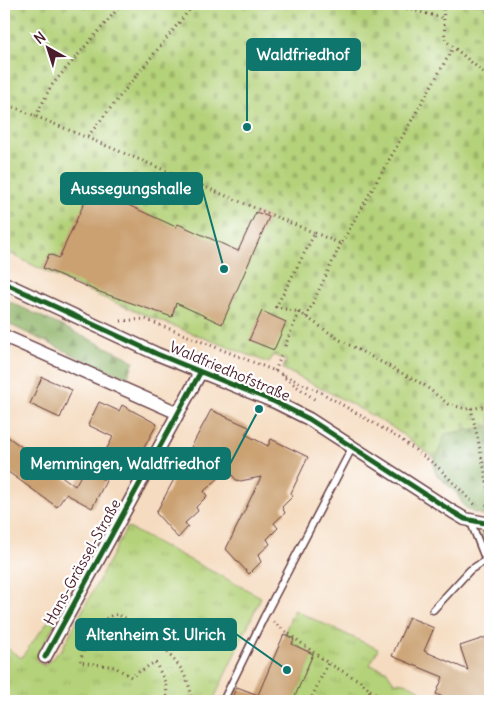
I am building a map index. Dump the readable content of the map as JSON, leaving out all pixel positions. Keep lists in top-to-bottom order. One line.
{"streets":{"street":["Waldfriedhofstraße","Hans-Grässel-Straße"]},"crossings":[["Waldfriedhofstraße","Hans-Grässel-Straße"]],"places":["Waldfriedhof","Aussegungshalle","Memmingen, Waldfriedhof","Altenheim St. Ulrich"],"north":"top left"}
